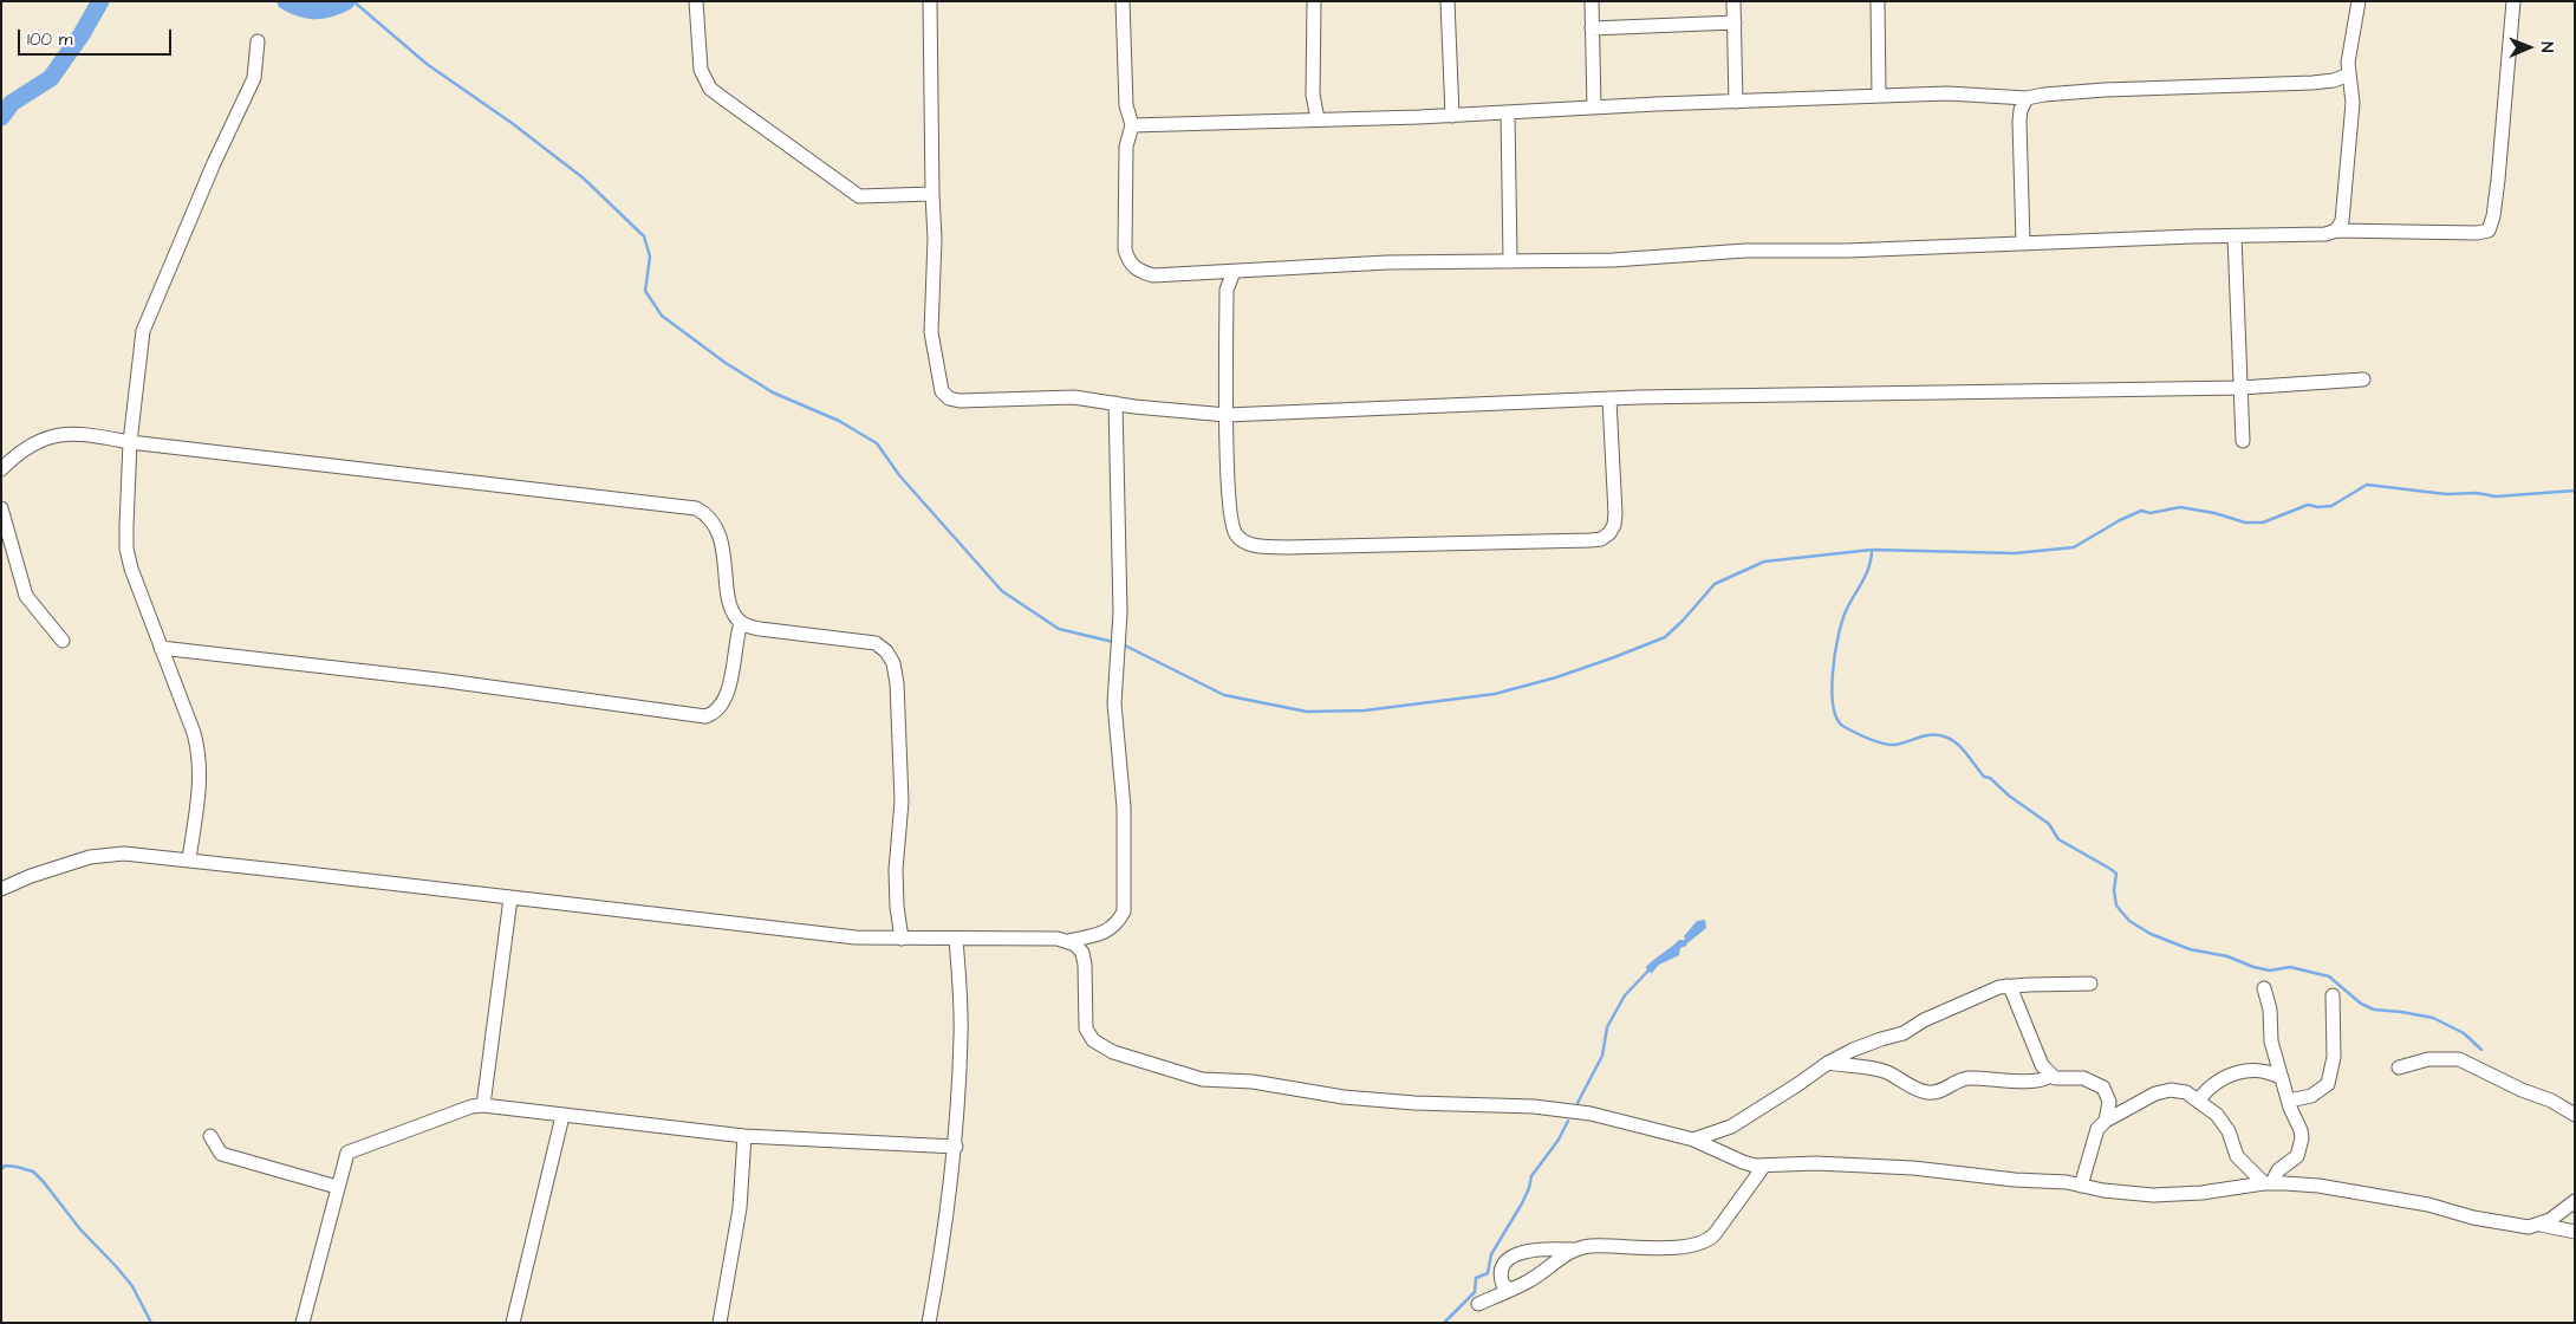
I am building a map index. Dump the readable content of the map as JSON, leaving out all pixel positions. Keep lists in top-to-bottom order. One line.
{"scale_bar":"100 m","north":"right"}
